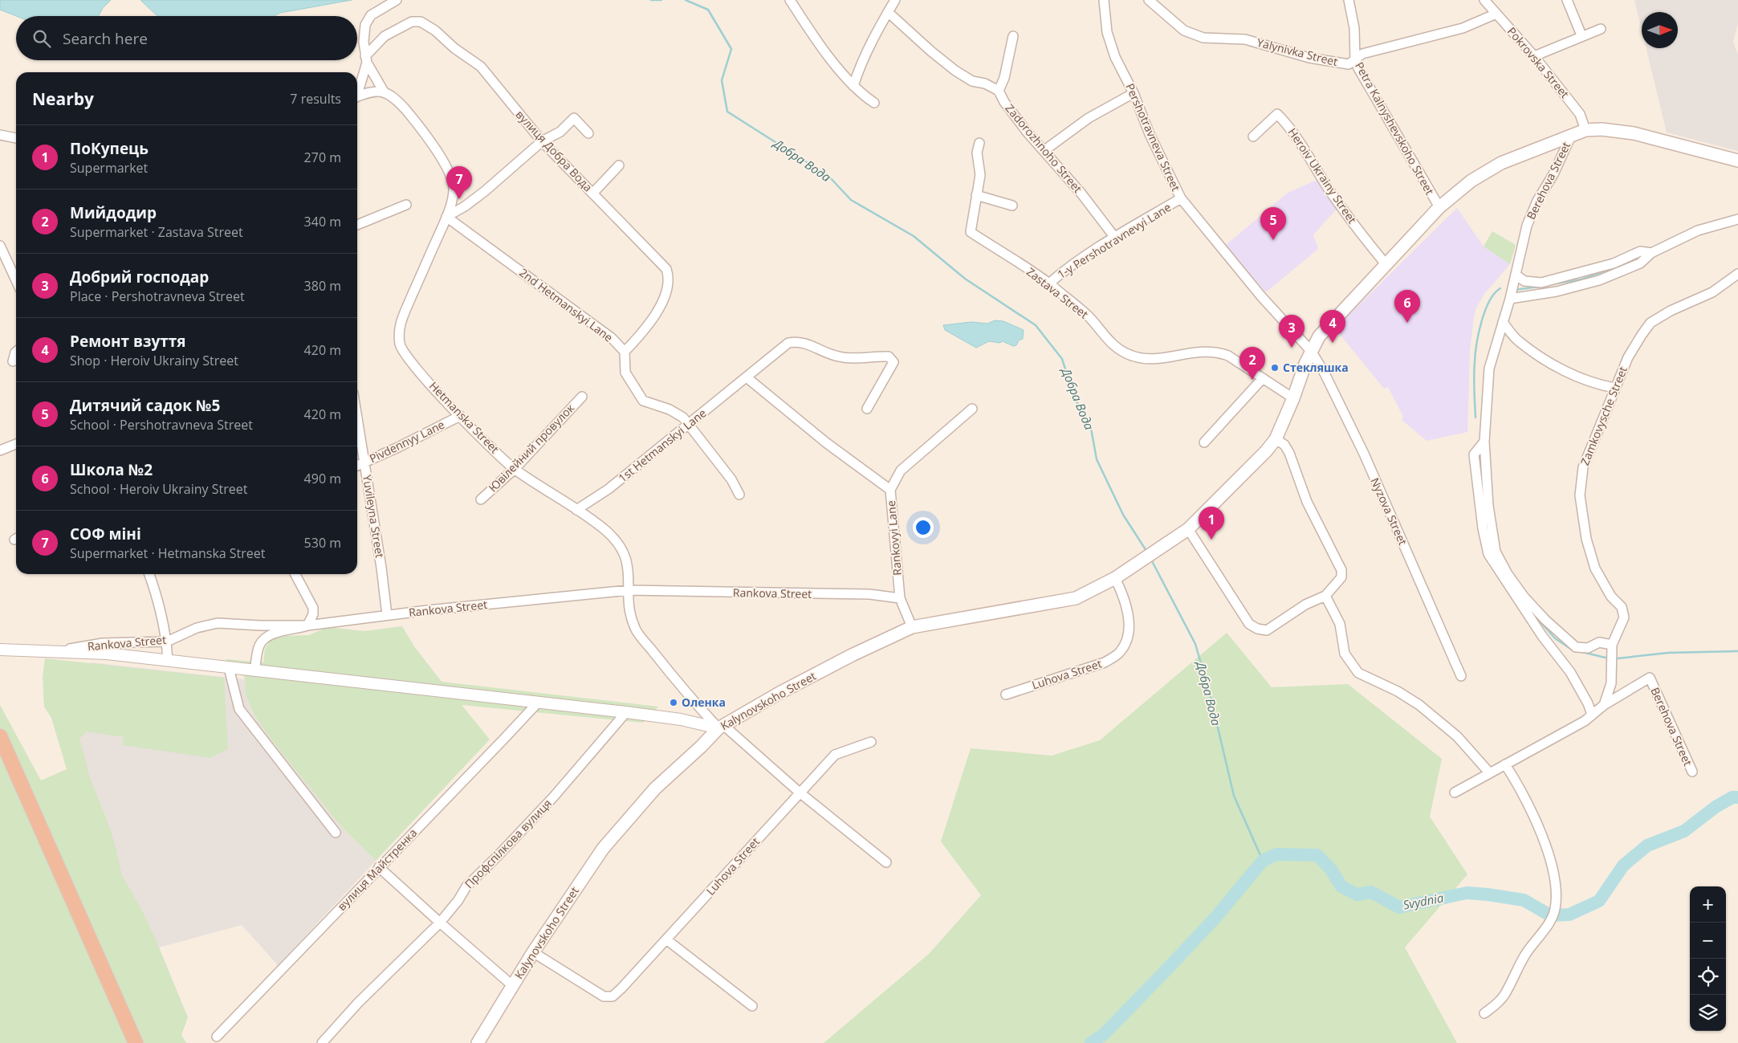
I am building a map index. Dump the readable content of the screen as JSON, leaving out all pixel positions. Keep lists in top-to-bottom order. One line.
{"streets":{"main road":["Kalynovskoho Street"],"street":["Yalynivka Street","Pokrovska Street","Petra Kalnyshevskoho Street","Pershotravneva Street","Zadorozhnoho Street","вулиця Добра Вода","Heroiv Ukrainy Street","Berehova Street","1-y Pershotravnevyi Lane","Zastava Street","2nd Hetmanskyi Lane","Zamkovysche Street","Hetmanska Street","Pivdennyy Lane","1st Hetmanskyi Lane","Ювілейний провулок","Nyzova Street","Yuvileyna Street","Rankovyi Lane","Rankova Street","Luhova Street","Профспілкова вулиця","вулиця Майстренка"]},"crossings":[["Yalynivka Street","Pokrovska Street"],["Yalynivka Street","Petra Kalnyshevskoho Street"],["Pershotravneva Street","1-y Pershotravnevyi Lane"],["Pershotravneva Street","Nyzova Street"],["Zadorozhnoho Street","1-y Pershotravnevyi Lane"],["вулиця Добра Вода","2nd Hetmanskyi Lane"],["Berehova Street","Zamkovysche Street"],["1-y Pershotravnevyi Lane","Zastava Street"],["2nd Hetmanskyi Lane","Hetmanska Street"],["Hetmanska Street","Pivdennyy Lane"],["Hetmanska Street","1st Hetmanskyi Lane"],["Hetmanska Street","Ювілейний провулок"],["Hetmanska Street","Rankova Street"],["Hetmanska Street","Luhova Street"],["Hetmanska Street","Kalynovskoho Street"],["Pivdennyy Lane","Yuvileyna Street"],["Yuvileyna Street","Rankova Street"],["Rankovyi Lane","Rankova Street"],["Rankovyi Lane","Kalynovskoho Street"],["Luhova Street","Kalynovskoho Street"]],"water":["Добра Вода","Svydnia"],"places":["Стекляшка","Оленка"],"north":"right","page":{"search":"Search here","heading":["Nearby","7 results"],"list":[{"mark":"1","name":"ПоКупець","note":"Supermarket","value":"270 m"},{"mark":"2","name":"Мийдодир","note":"Supermarket · Zastava Street","value":"340 m"},{"mark":"3","name":"Добрий господар","note":"Place · Pershotravneva Street","value":"380 m"},{"mark":"4","name":"Ремонт взуття","note":"Shop · Heroiv Ukrainy Street","value":"420 m"},{"mark":"5","name":"Дитячий садок №5","note":"School · Pershotravneva Street","value":"420 m"},{"mark":"6","name":"Школа №2","note":"School · Heroiv Ukrainy Street","value":"490 m"},{"mark":"7","name":"СОФ міні","note":"Supermarket · Hetmanska Street","value":"530 m"}],"pins":["7","5","6","4","3","2","1"],"map_buttons":["+","−"]}}
